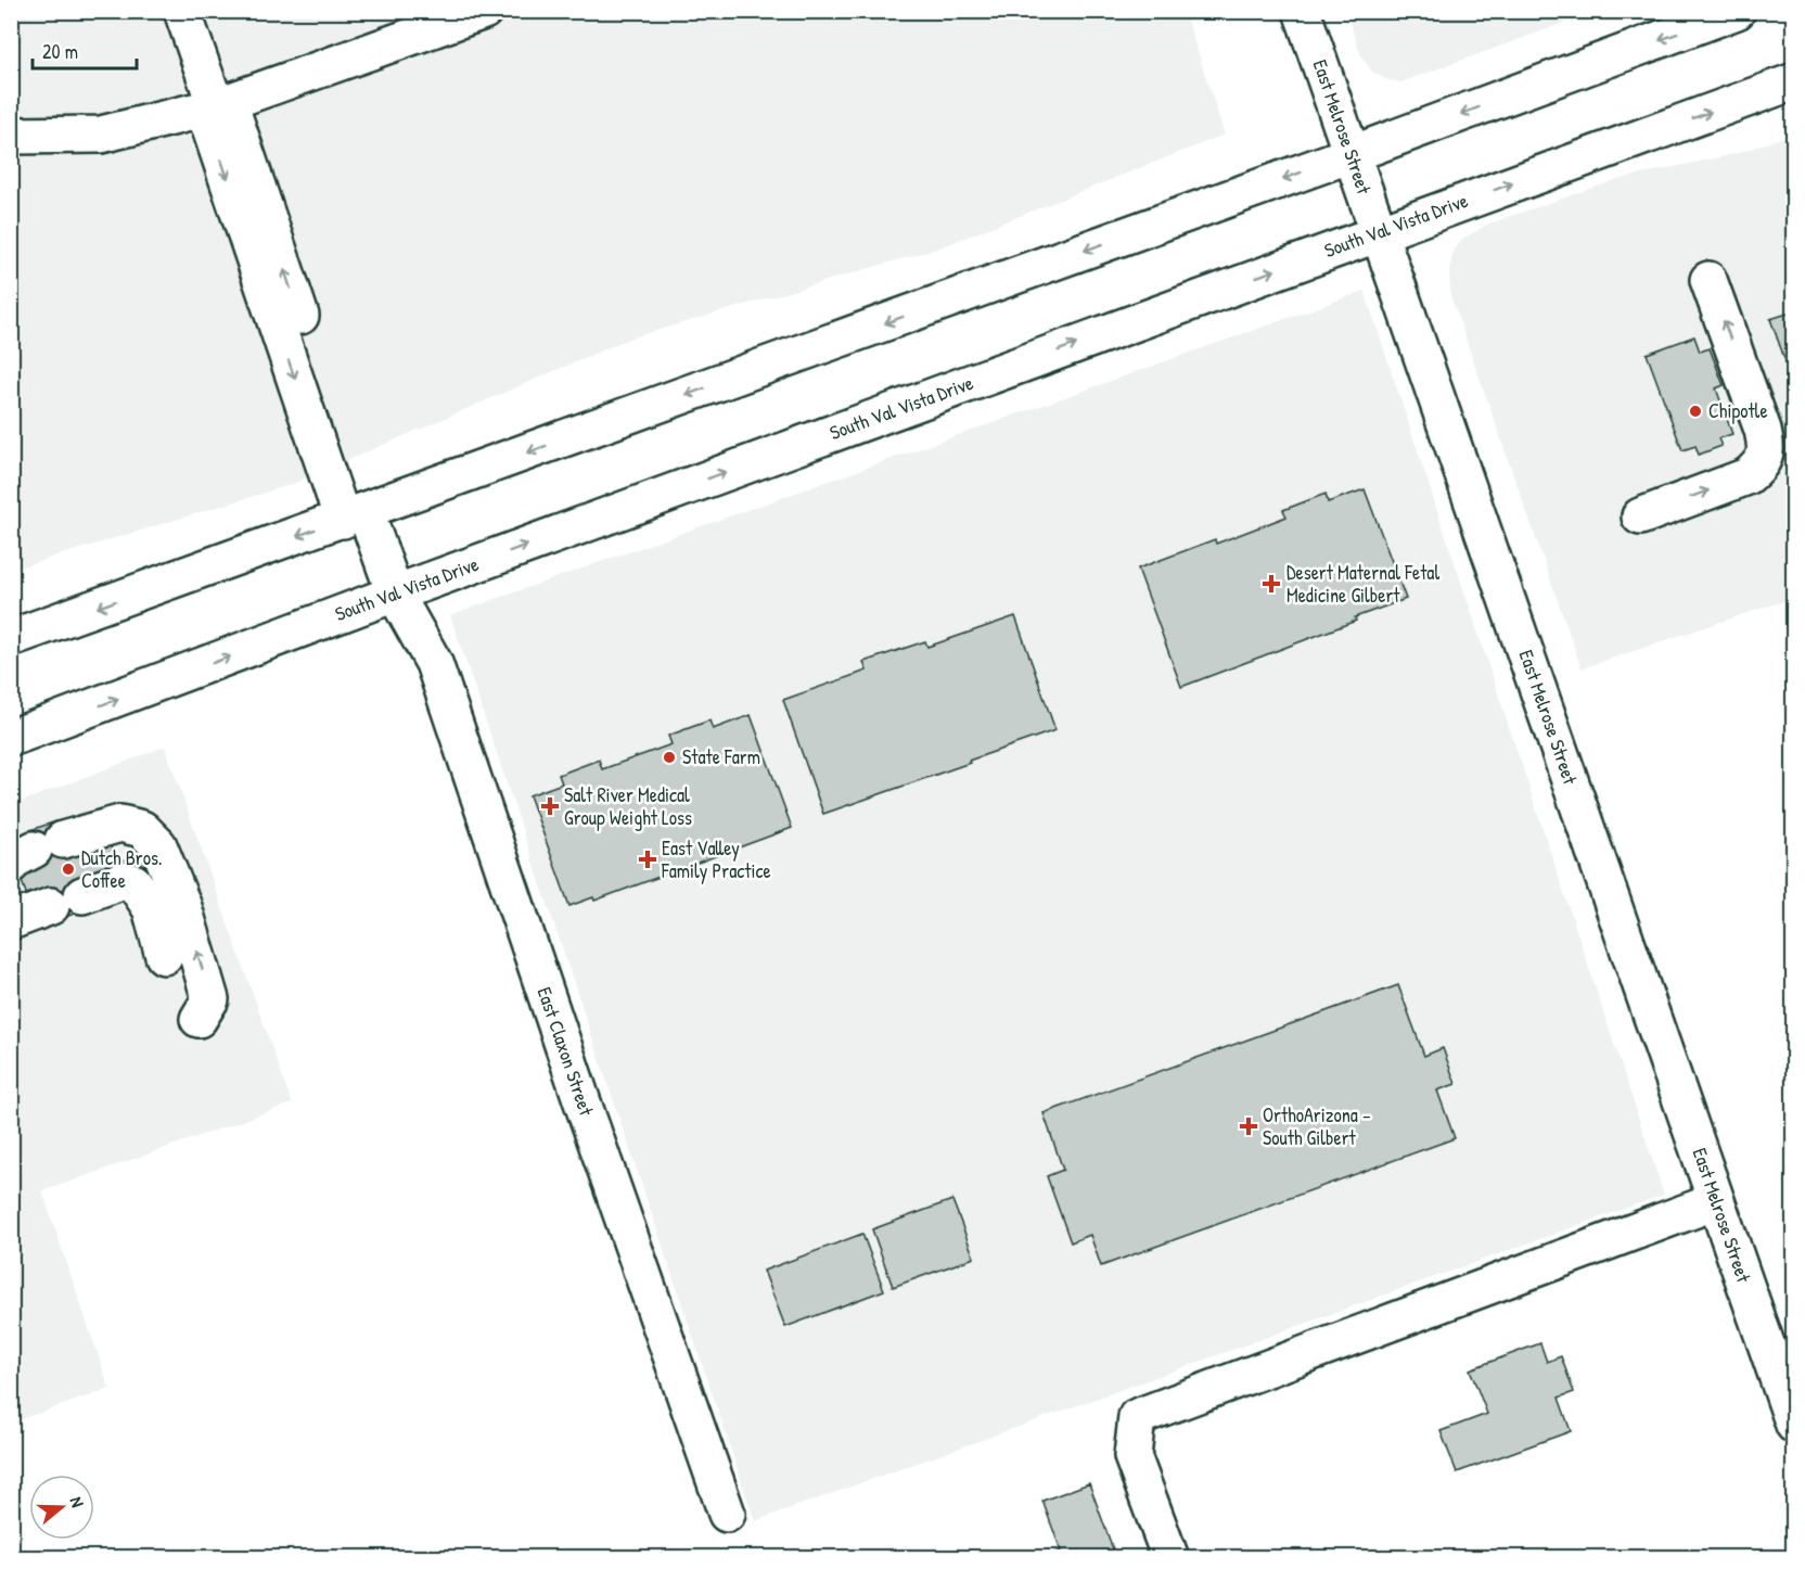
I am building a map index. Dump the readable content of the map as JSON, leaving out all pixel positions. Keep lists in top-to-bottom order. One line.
{"streets":{"main road":["East Melrose Street","South Val Vista Drive","East Claxon Street"]},"crossings":[["East Melrose Street","South Val Vista Drive"],["South Val Vista Drive","East Claxon Street"]],"places":{"other":["Chipotle","State Farm","Dutch Bros. Coffee"],"health":["Desert Maternal Fetal Medicine Gilbert","Salt River Medical Group Weight Loss","East Valley Family Practice","OrthoArizona – South Gilbert"]},"scale_bar":"20 m","north":"right"}
